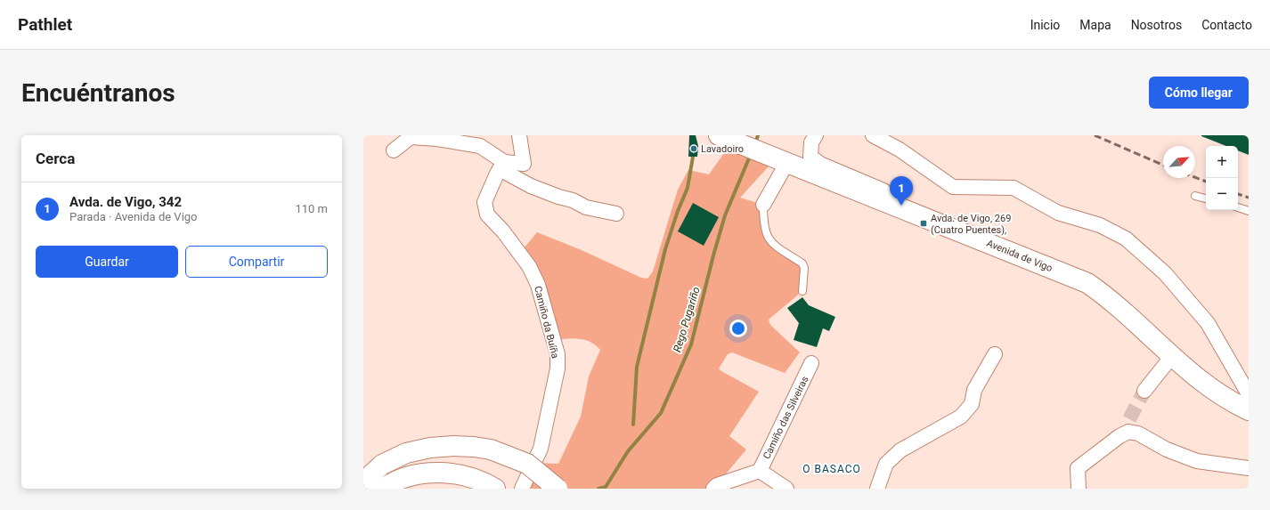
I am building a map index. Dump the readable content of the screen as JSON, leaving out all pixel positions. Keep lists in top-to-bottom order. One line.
{"streets":{"main road":["Avenida de Vigo"],"street":["Camiño da Buíña","Camiño das Silveiras"]},"districts":["O BASACO"],"water":["Rego Pugariño"],"places":{"other":["Lavadoiro"],"transit":["Avda. de Vigo, 269 (Cuatro Puentes),"]},"north":"top right","page":{"header":"Pathlet","nav":["Inicio","Mapa","Nosotros","Contacto"],"buttons":["Cómo llegar",["Guardar","Compartir"]],"title":"Encuéntranos","heading":"Cerca","map_buttons":["+","−"],"pins":"1","list":[{"mark":"1","name":"Avda. de Vigo, 342","note":"Parada · Avenida de Vigo","value":"110 m"}]}}
